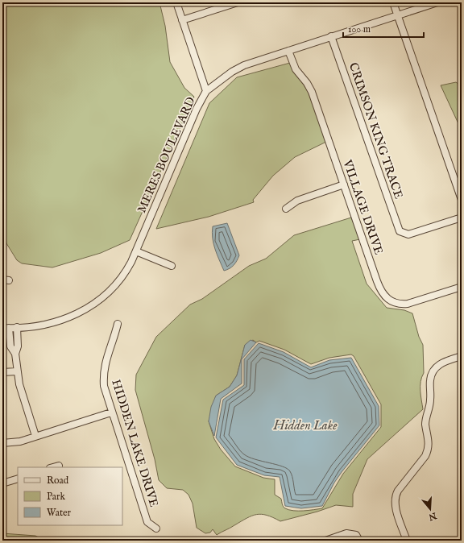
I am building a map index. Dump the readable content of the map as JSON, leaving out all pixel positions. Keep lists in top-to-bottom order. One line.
{"streets":{"street":["CRIMSON KING TRACE","MERES BOULEVARD","VILLAGE DRIVE","HIDDEN LAKE DRIVE"]},"crossings":[["CRIMSON KING TRACE","MERES BOULEVARD"],["MERES BOULEVARD","VILLAGE DRIVE"]],"water":["Hidden Lake"],"legend":["Road","Park","Water"],"scale_bar":"100 m","north":"bottom"}
